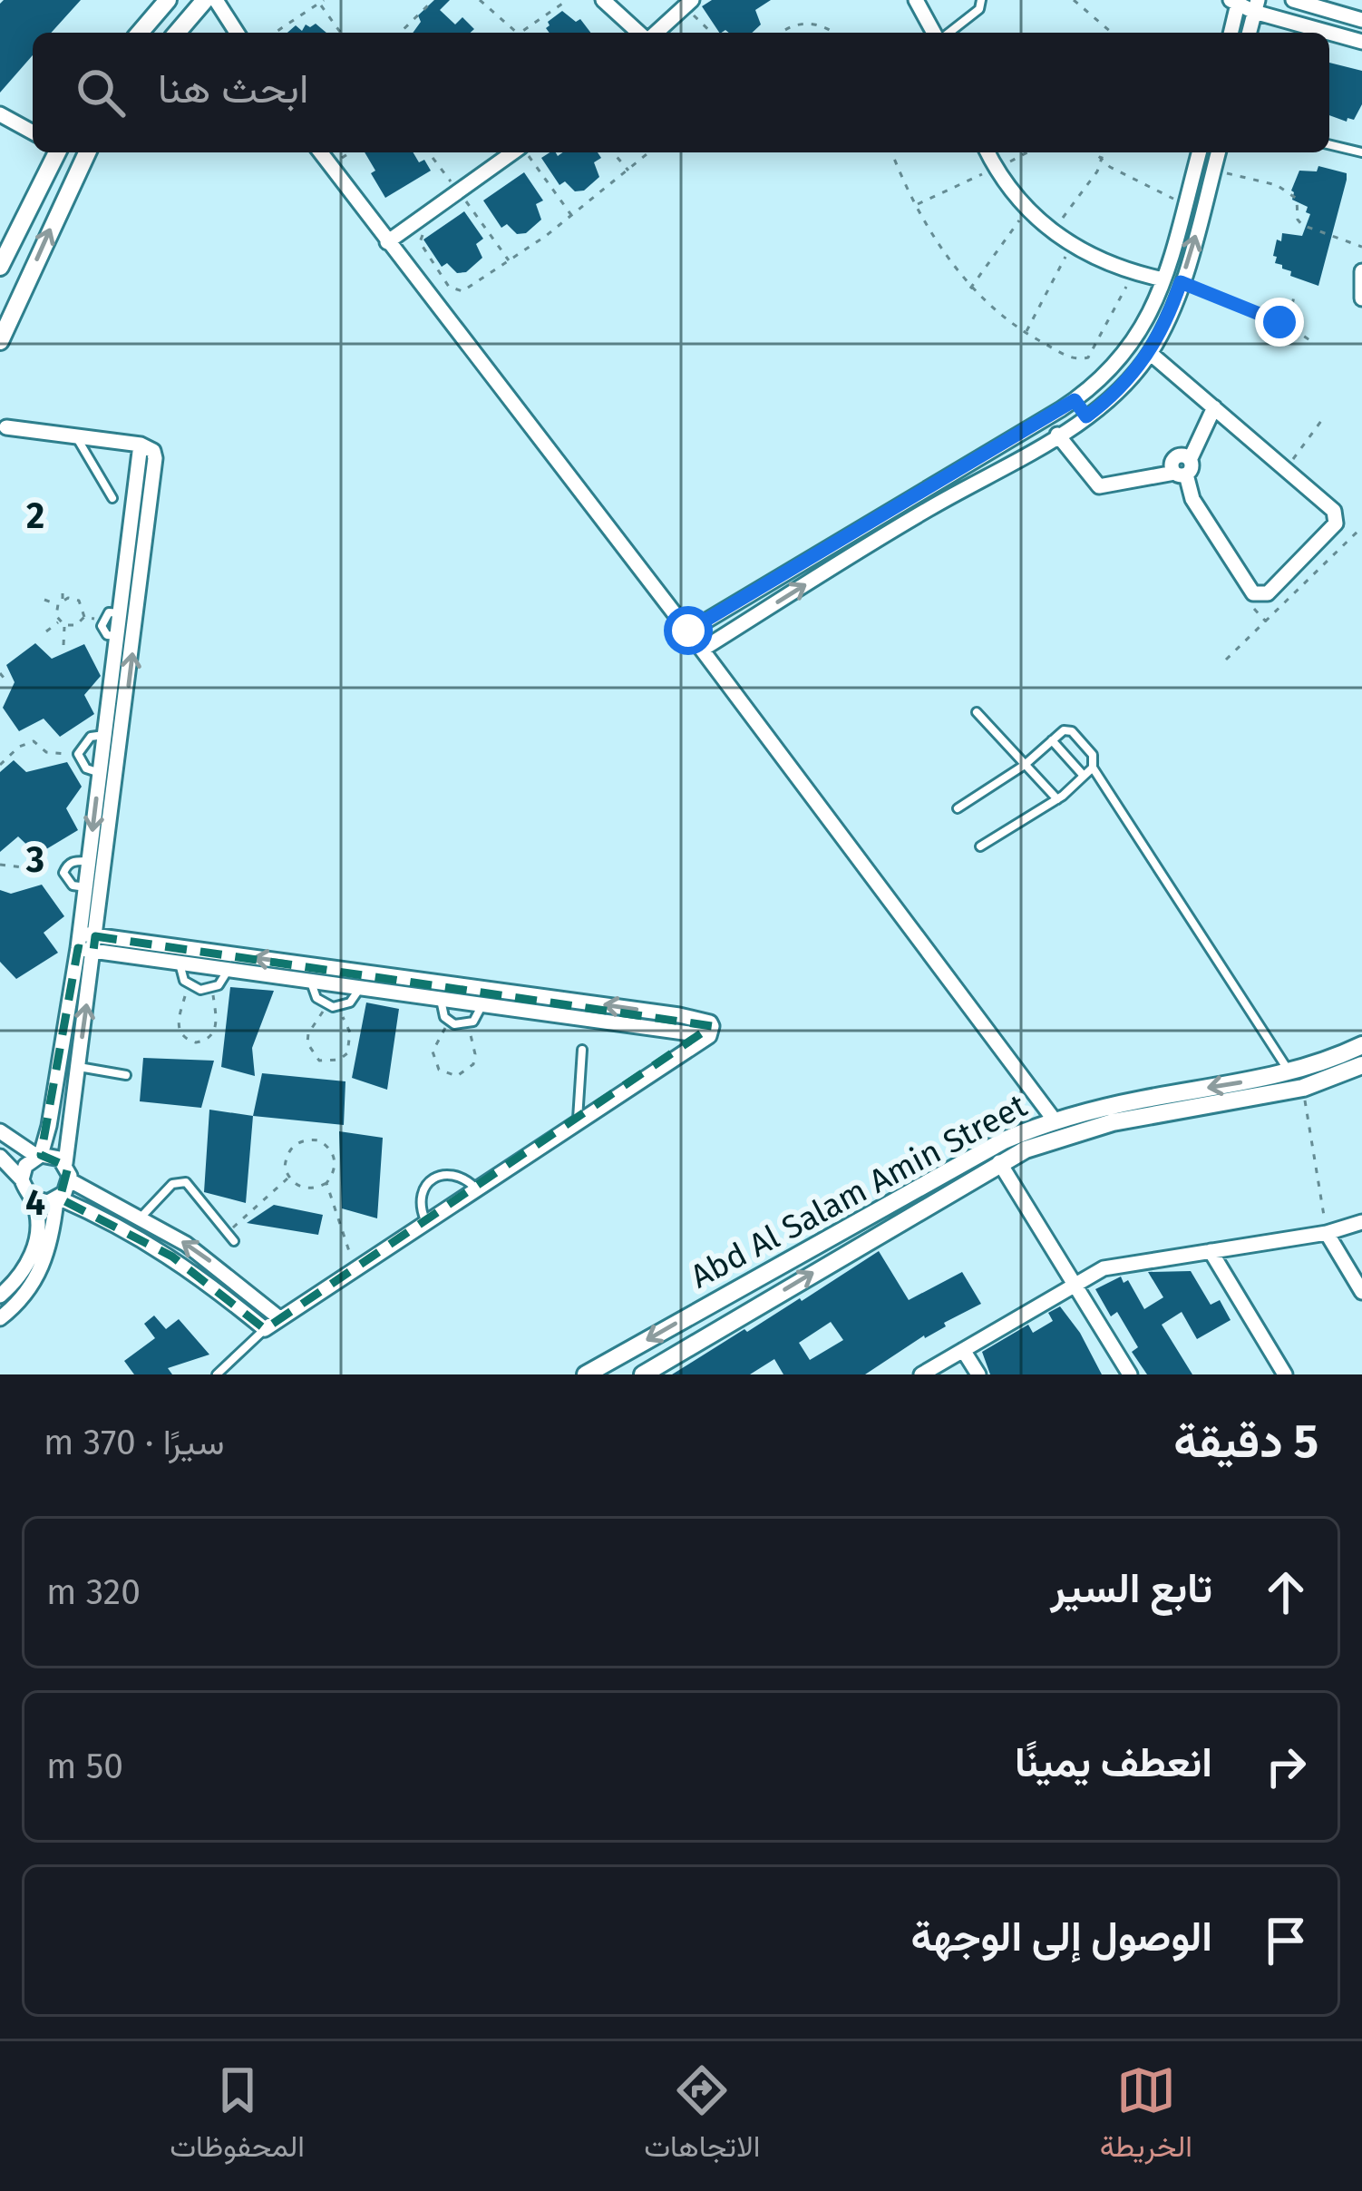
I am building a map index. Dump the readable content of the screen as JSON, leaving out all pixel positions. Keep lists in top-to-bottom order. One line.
{"streets":{"street":["Abd Al Salam Amin Street"]},"page":{"search":"ابحث هنا","heading":["5 دقيقة","سيرًا · 370 m"],"list":[["تابع السير","320 m"],["انعطف يمينًا","50 m"],"الوصول إلى الوجهة"],"nav":["الخريطة","الاتجاهات","المحفوظات"]},"grid":{"rows":["2","3","4"]}}
